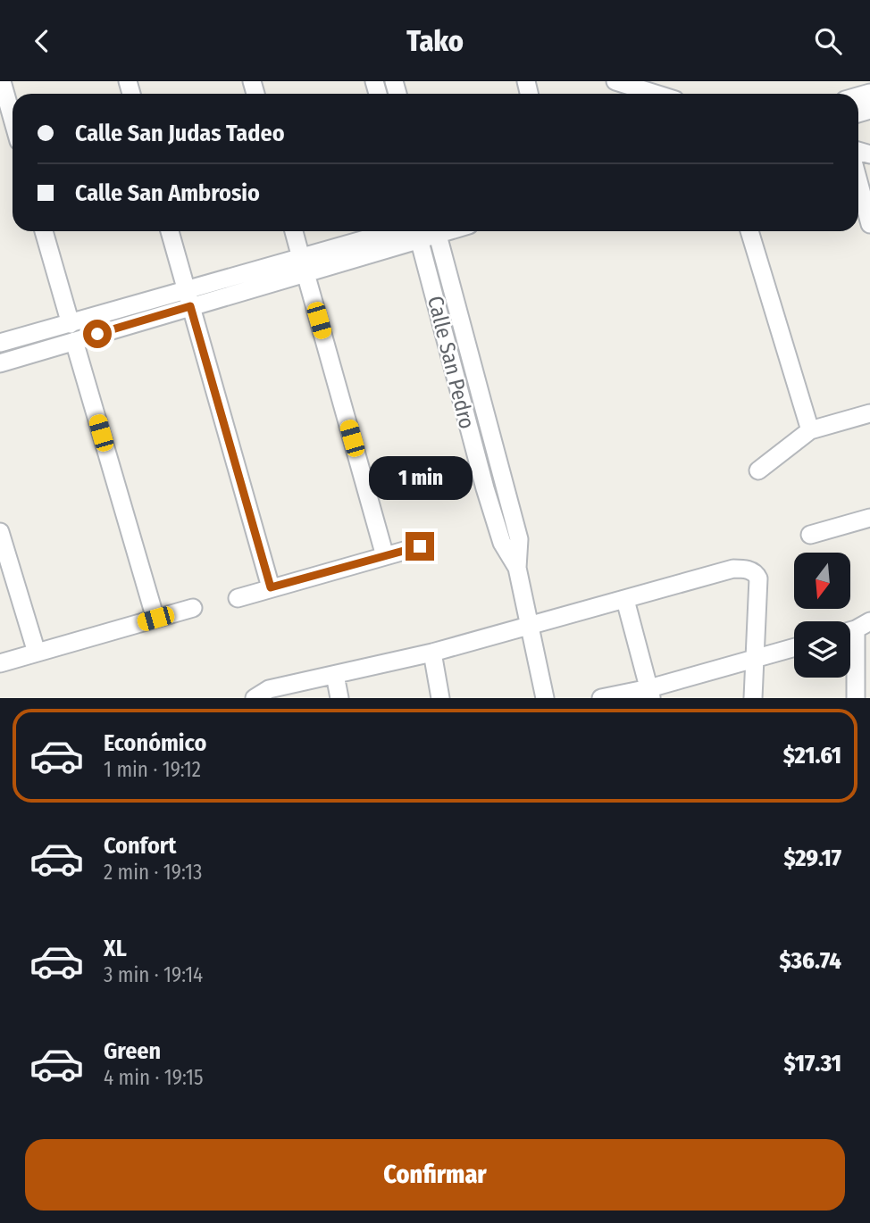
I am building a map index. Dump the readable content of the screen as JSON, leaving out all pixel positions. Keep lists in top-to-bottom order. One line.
{"streets":{"street":["Calle San Pedro"]},"north":"bottom","page":{"header":"Tako","banner":["Calle San Judas Tadeo","Calle San Ambrosio"],"bubble":"1 min","list":[{"name":"Económico","note":"1 min · 19:12","value":"$21.61"},{"name":"Confort","note":"2 min · 19:13","value":"$29.17"},{"name":"XL","note":"3 min · 19:14","value":"$36.74"},{"name":"Green","note":"4 min · 19:15","value":"$17.31"}],"buttons":"Confirmar"}}
